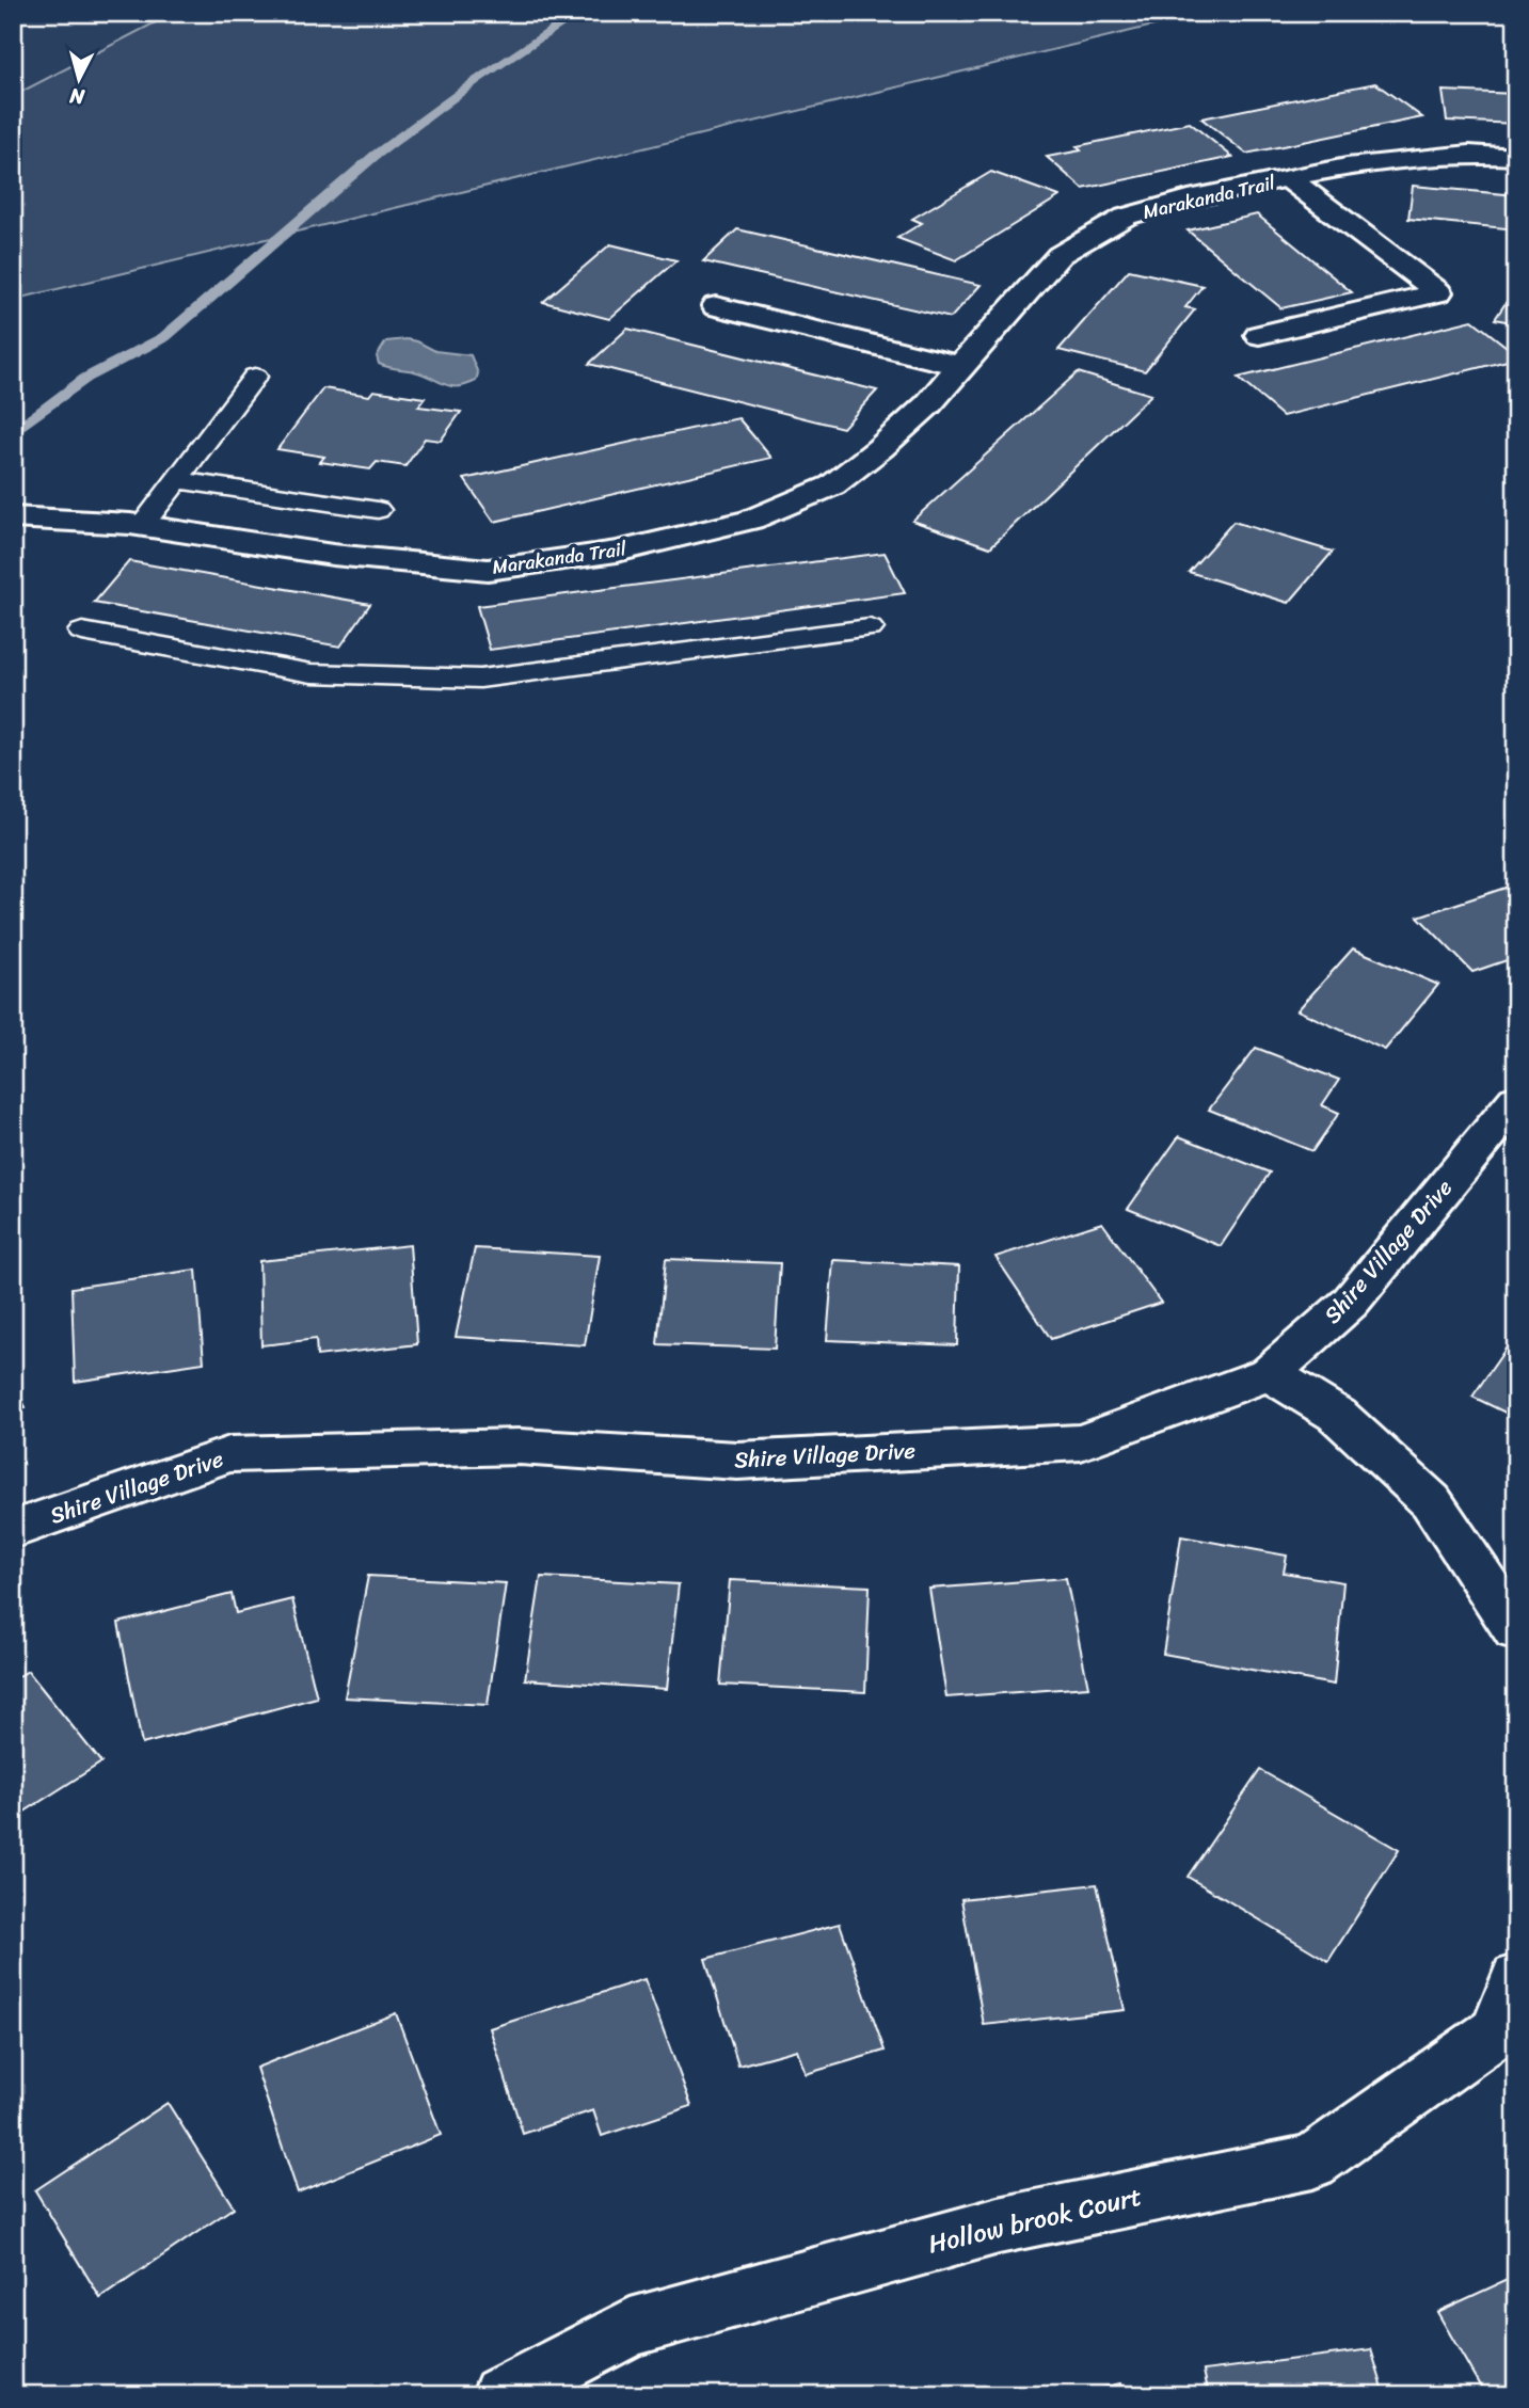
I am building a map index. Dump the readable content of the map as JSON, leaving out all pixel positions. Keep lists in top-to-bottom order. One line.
{"streets":{"street":["Marakanda Trail","Shire Village Drive","Hollow brook Court"]},"north":"bottom"}
